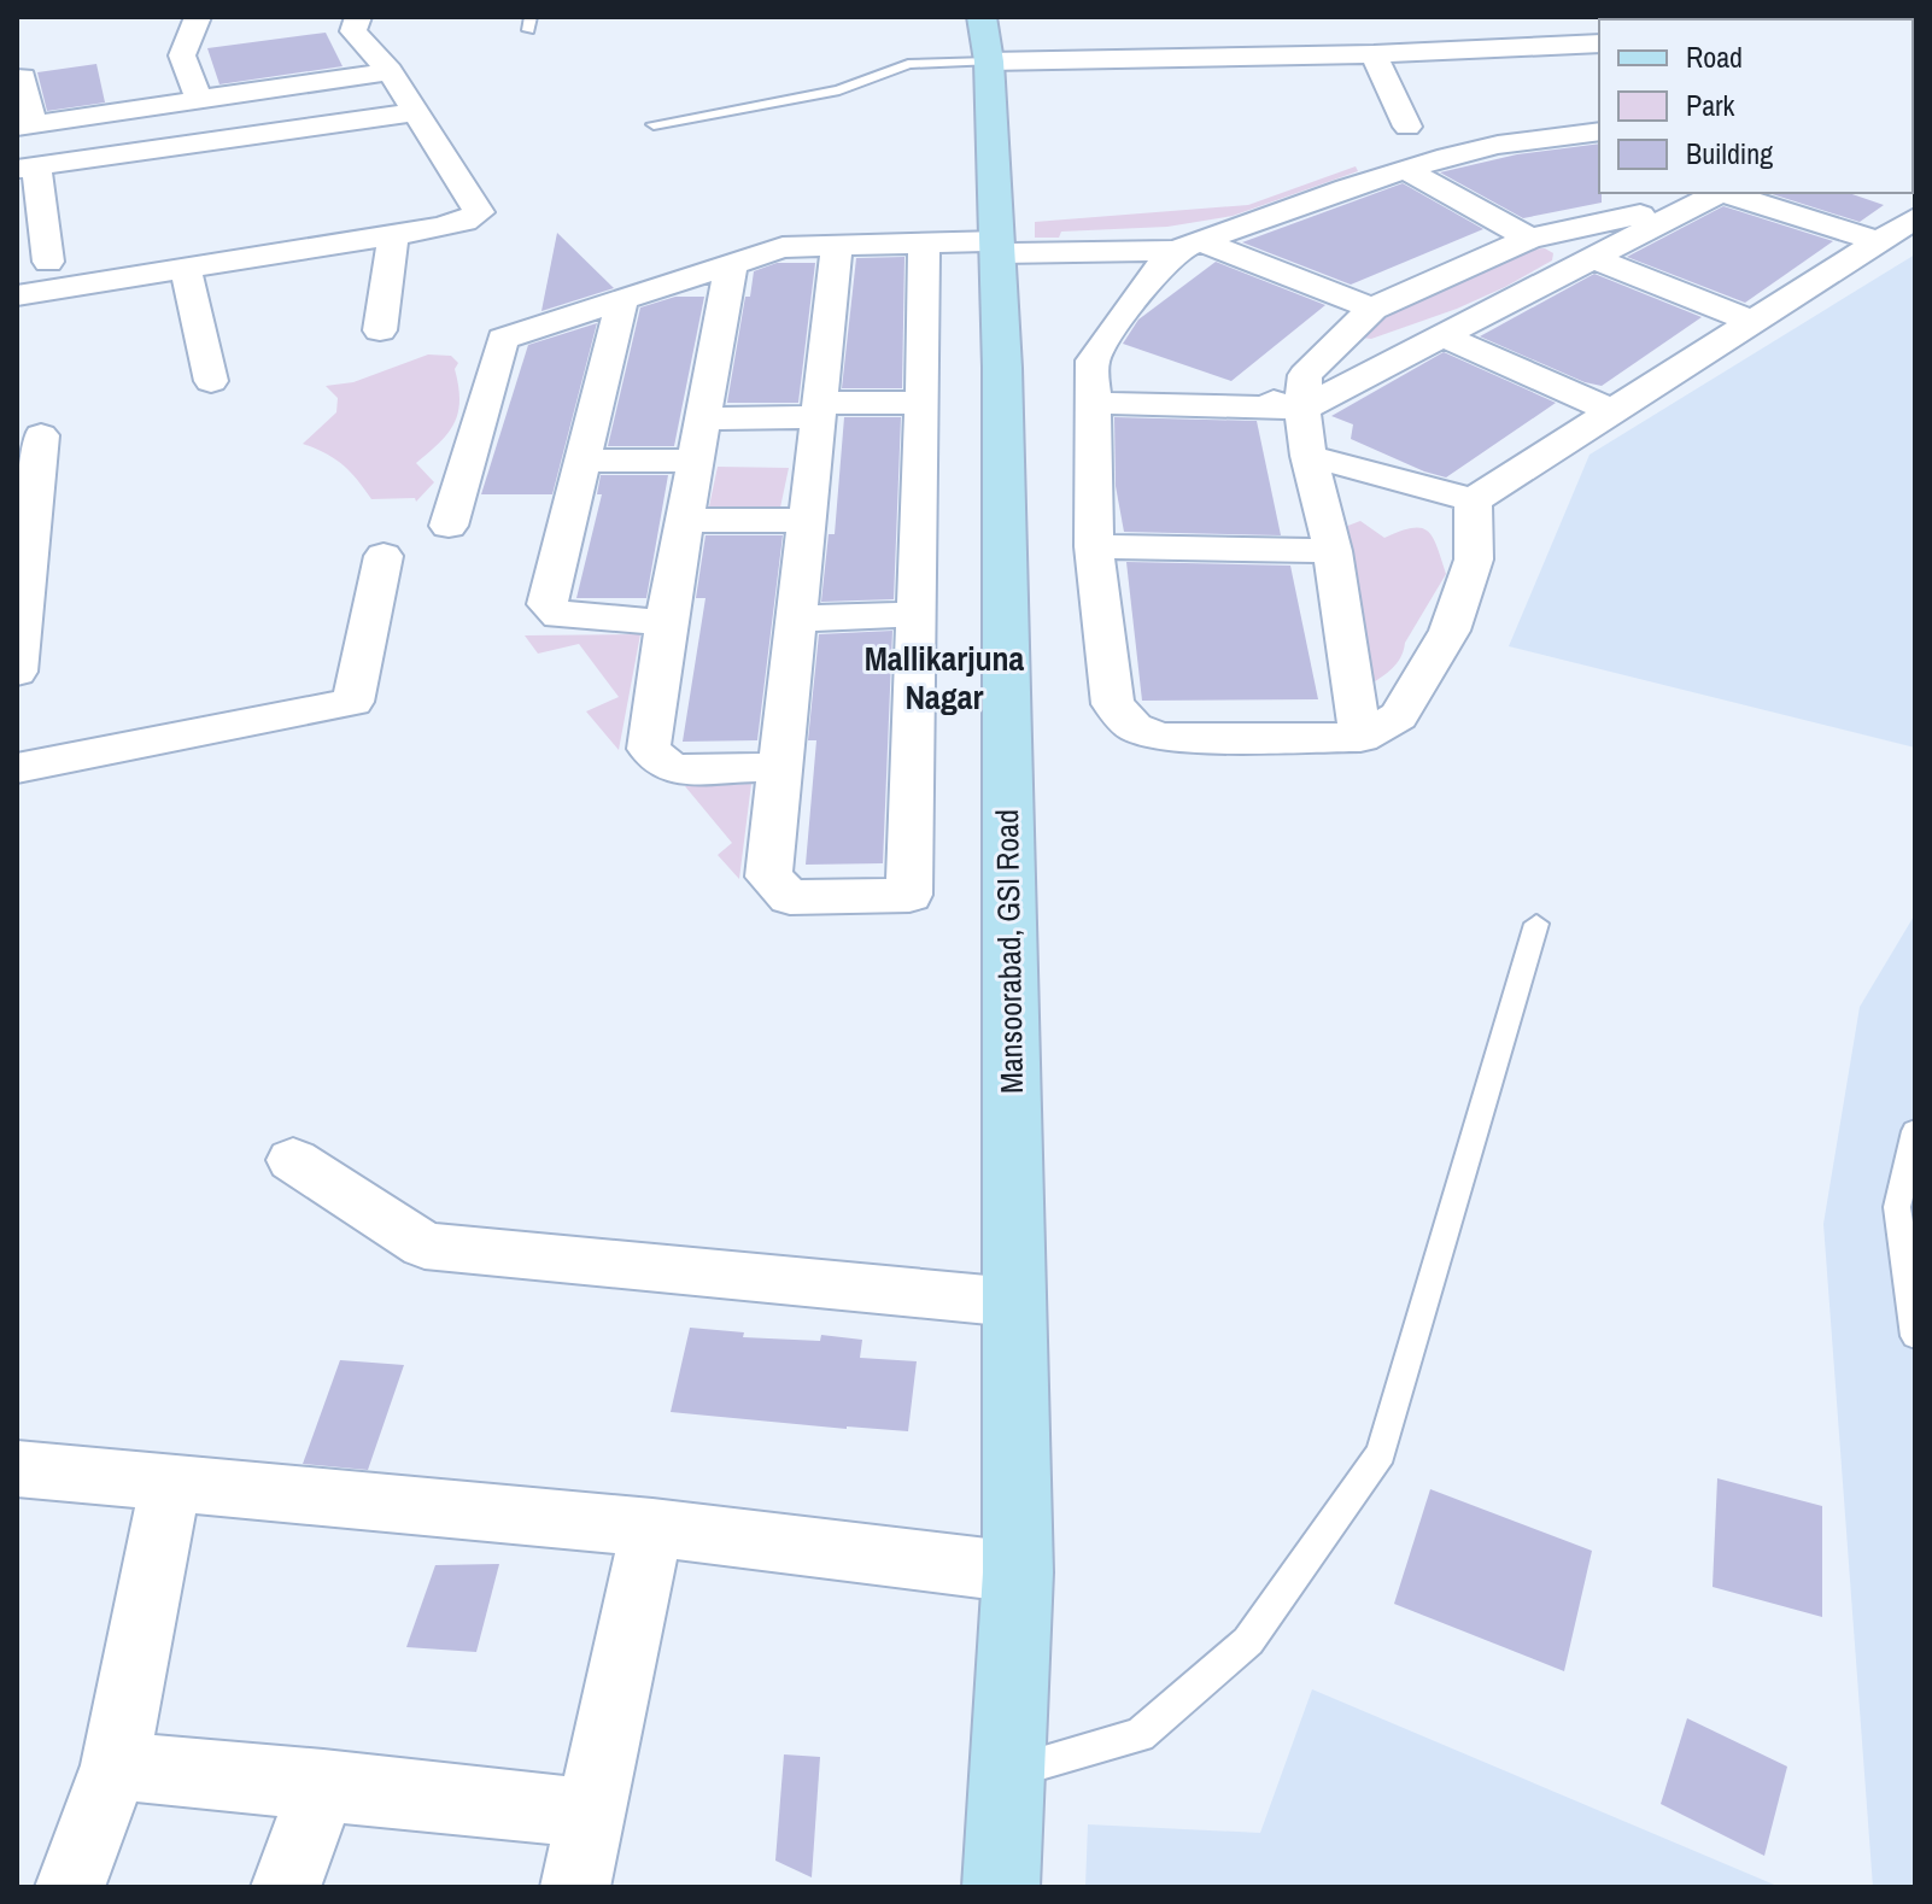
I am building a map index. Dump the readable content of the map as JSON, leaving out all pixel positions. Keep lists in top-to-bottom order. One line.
{"streets":{"street":["Mansoorabad, GSI Road"]},"districts":["Mallikarjuna Nagar"],"legend":["Road","Park","Building"]}
